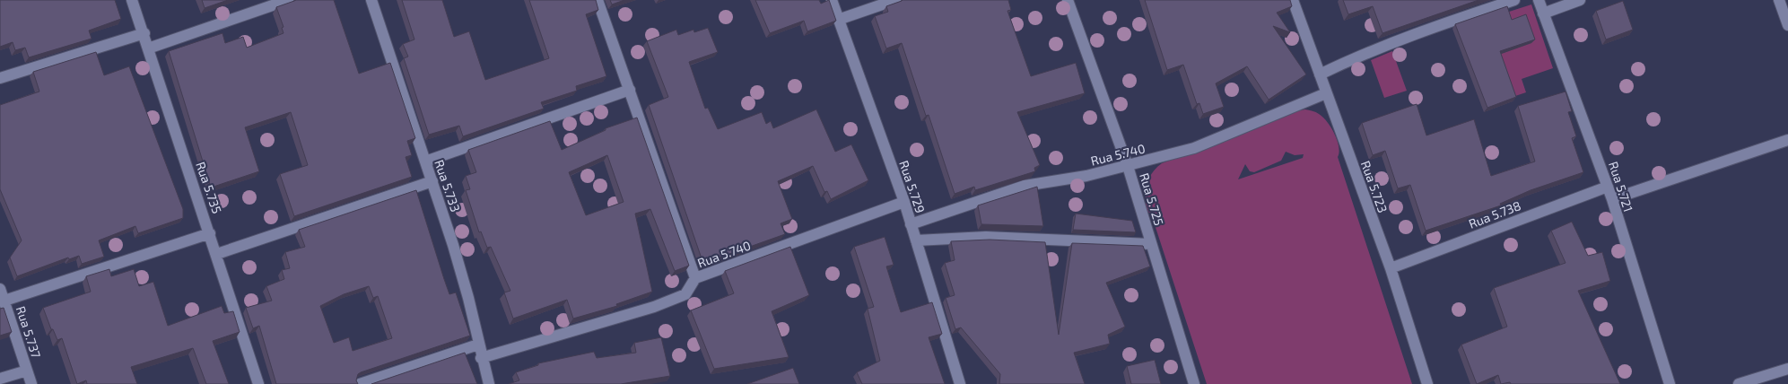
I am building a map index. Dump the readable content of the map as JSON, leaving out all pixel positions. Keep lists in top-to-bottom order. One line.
{"streets":{"street":["Rua 5.740","Rua 5.733","Rua 5.729","Rua 5.723","Rua 5.721","Rua 5.735","Rua 5.725","Rua 5.738","Rua 5.737"]},"crossings":[["Rua 5.740","Rua 5.733"],["Rua 5.740","Rua 5.729"],["Rua 5.740","Rua 5.723"],["Rua 5.740","Rua 5.725"],["Rua 5.723","Rua 5.738"],["Rua 5.721","Rua 5.738"]]}
